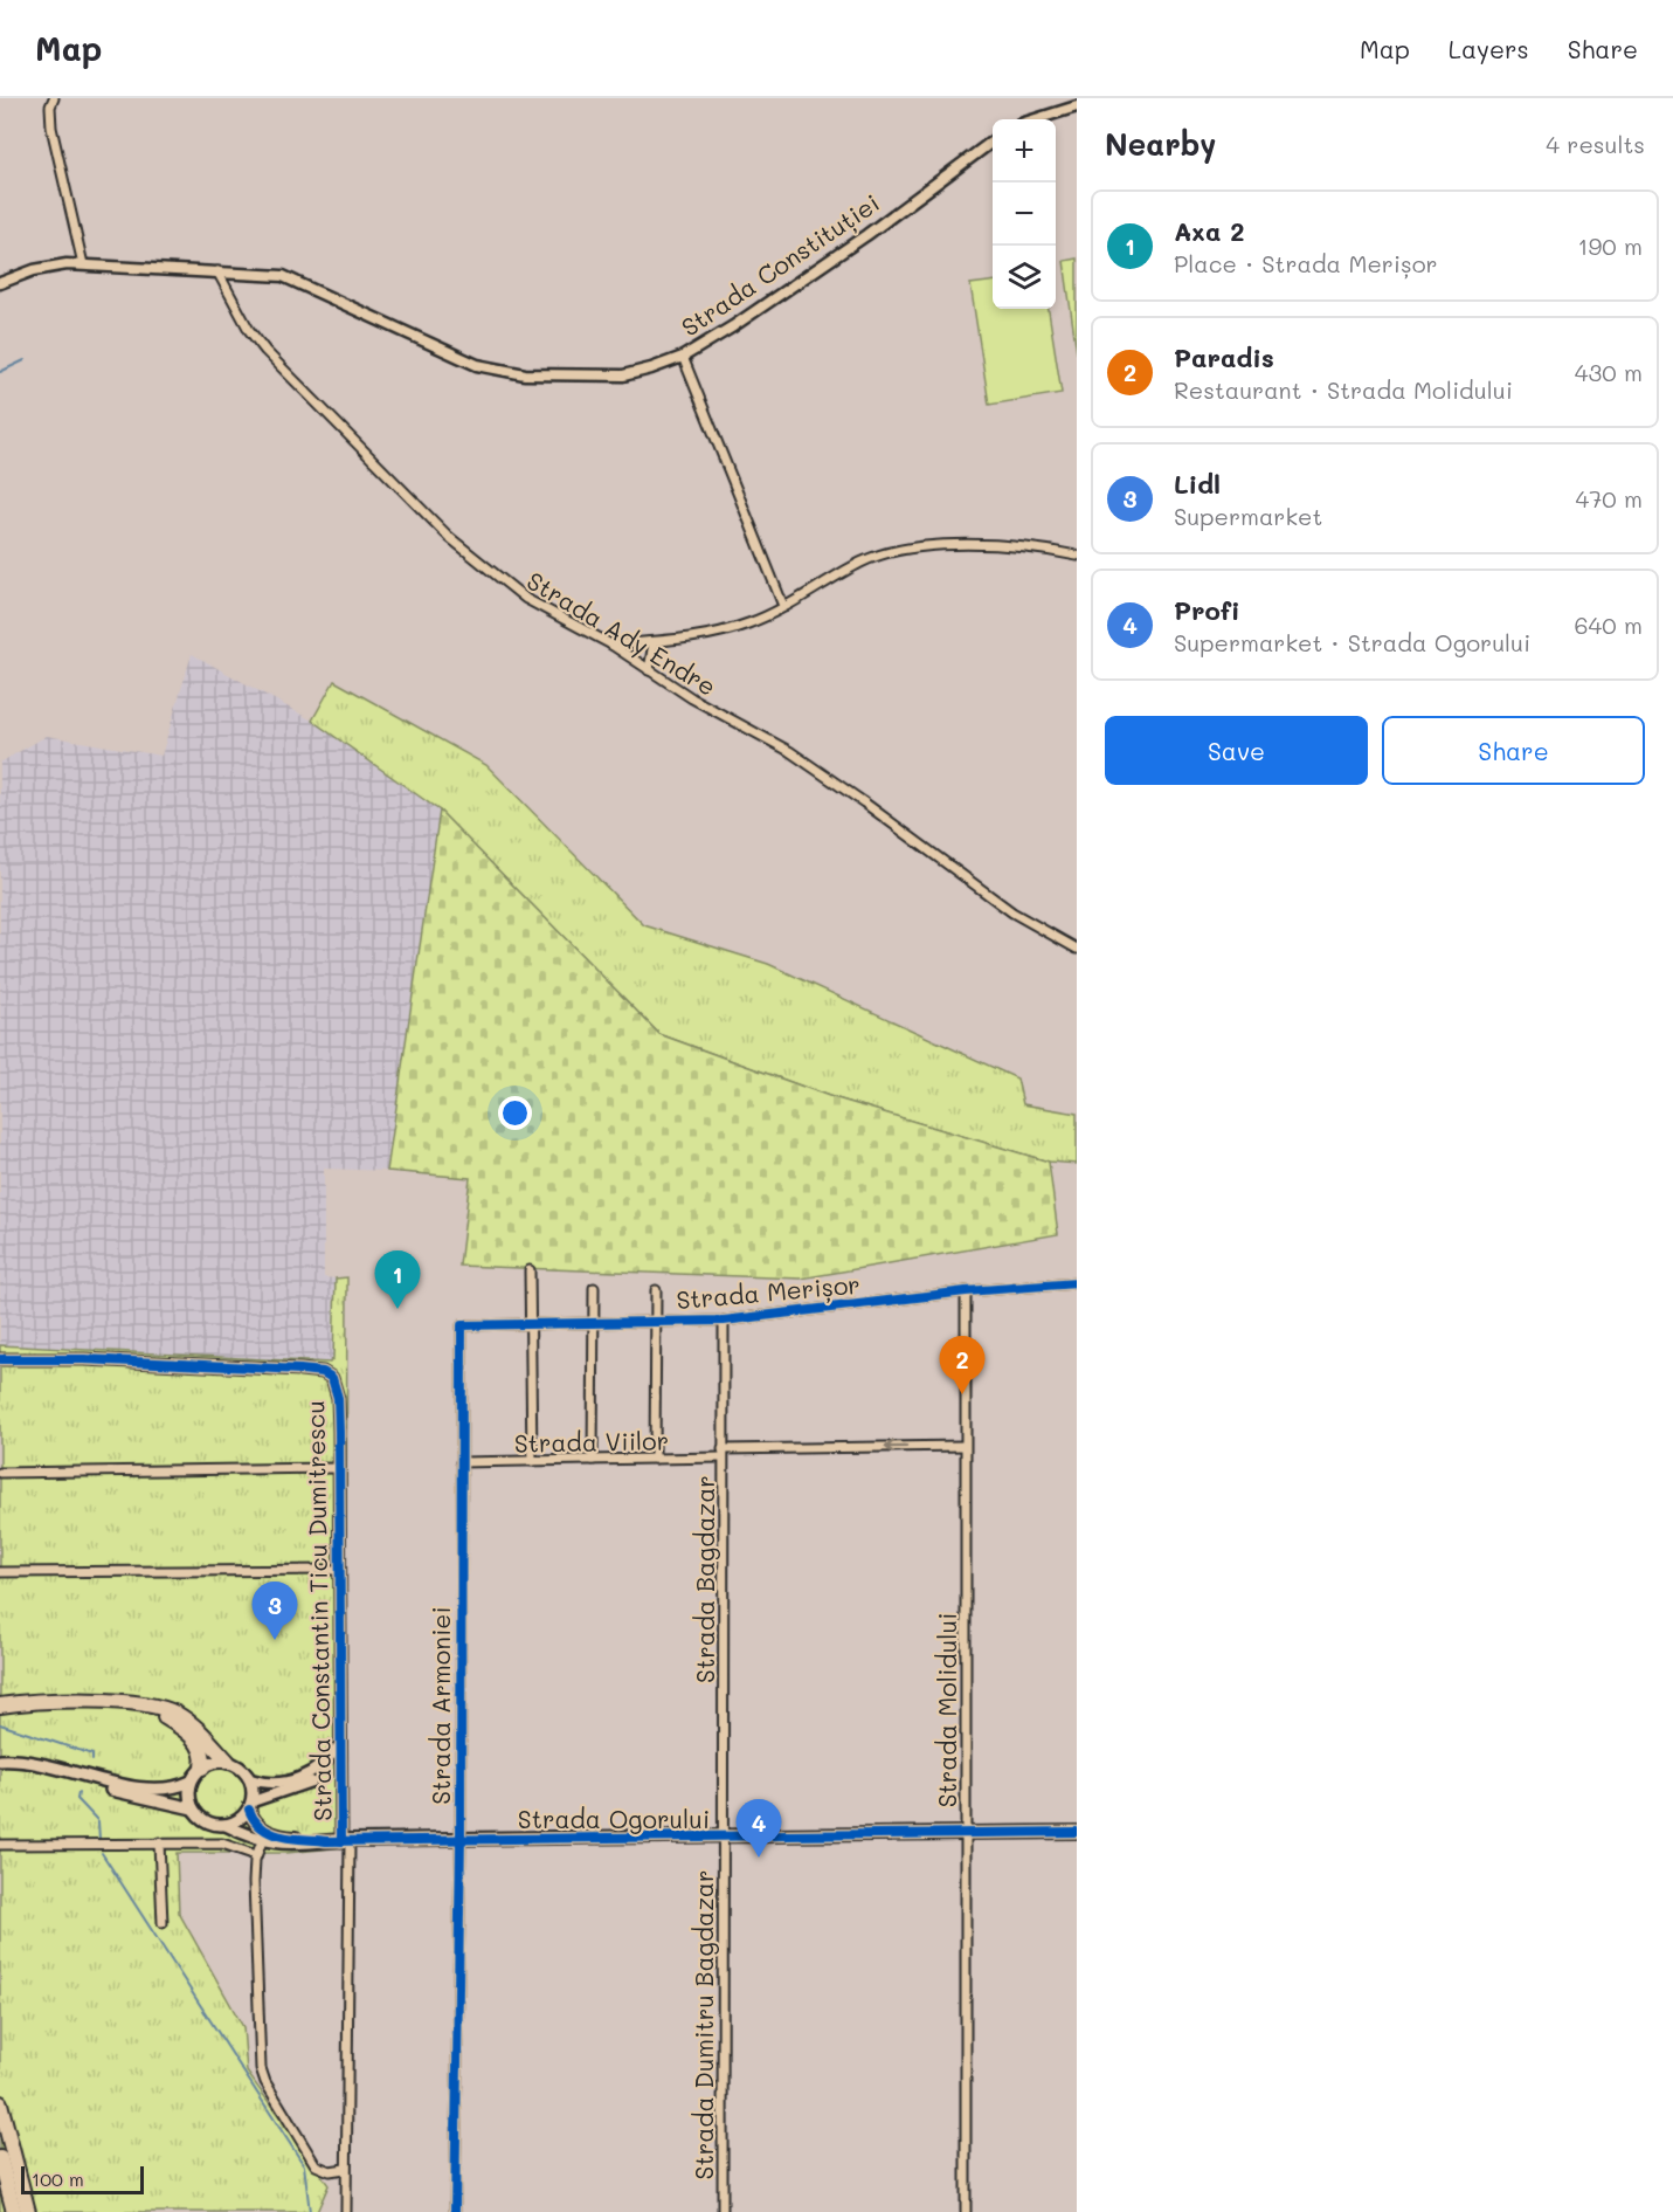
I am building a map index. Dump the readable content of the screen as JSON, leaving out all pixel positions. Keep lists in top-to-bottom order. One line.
{"streets":{"main road":["Strada Ogorului"],"street":["Strada Constituției","Strada Ady Endre","Strada Merișor","Strada Viilor","Strada Bagdazar","Strada Constantin Ticu Dumitrescu","Strada Armoniei","Strada Molidului","Strada Dumitru Bagdazar"]},"crossings":[["Strada Constituției","Strada Ady Endre"],["Strada Merișor","Strada Bagdazar"],["Strada Merișor","Strada Armoniei"],["Strada Merișor","Strada Molidului"],["Strada Viilor","Strada Bagdazar"],["Strada Viilor","Strada Armoniei"],["Strada Viilor","Strada Molidului"],["Strada Bagdazar","Strada Ogorului"],["Strada Bagdazar","Strada Dumitru Bagdazar"],["Strada Constantin Ticu Dumitrescu","Strada Ogorului"],["Strada Armoniei","Strada Ogorului"],["Strada Molidului","Strada Ogorului"],["Strada Ogorului","Strada Dumitru Bagdazar"]],"one_way":["Strada Viilor"],"scale_bar":"100 m","page":{"header":"Map","nav":["Map","Layers","Share"],"heading":["Nearby","4 results"],"map_buttons":["+","−"],"list":[{"mark":"1","name":"Axa 2","note":"Place · Strada Merișor","value":"190 m"},{"mark":"2","name":"Paradis","note":"Restaurant · Strada Molidului","value":"430 m"},{"mark":"3","name":"Lidl","note":"Supermarket","value":"470 m"},{"mark":"4","name":"Profi","note":"Supermarket · Strada Ogorului","value":"640 m"}],"buttons":["Save","Share"],"pins":["1","2","3","4"],"scale":"100 m"}}
